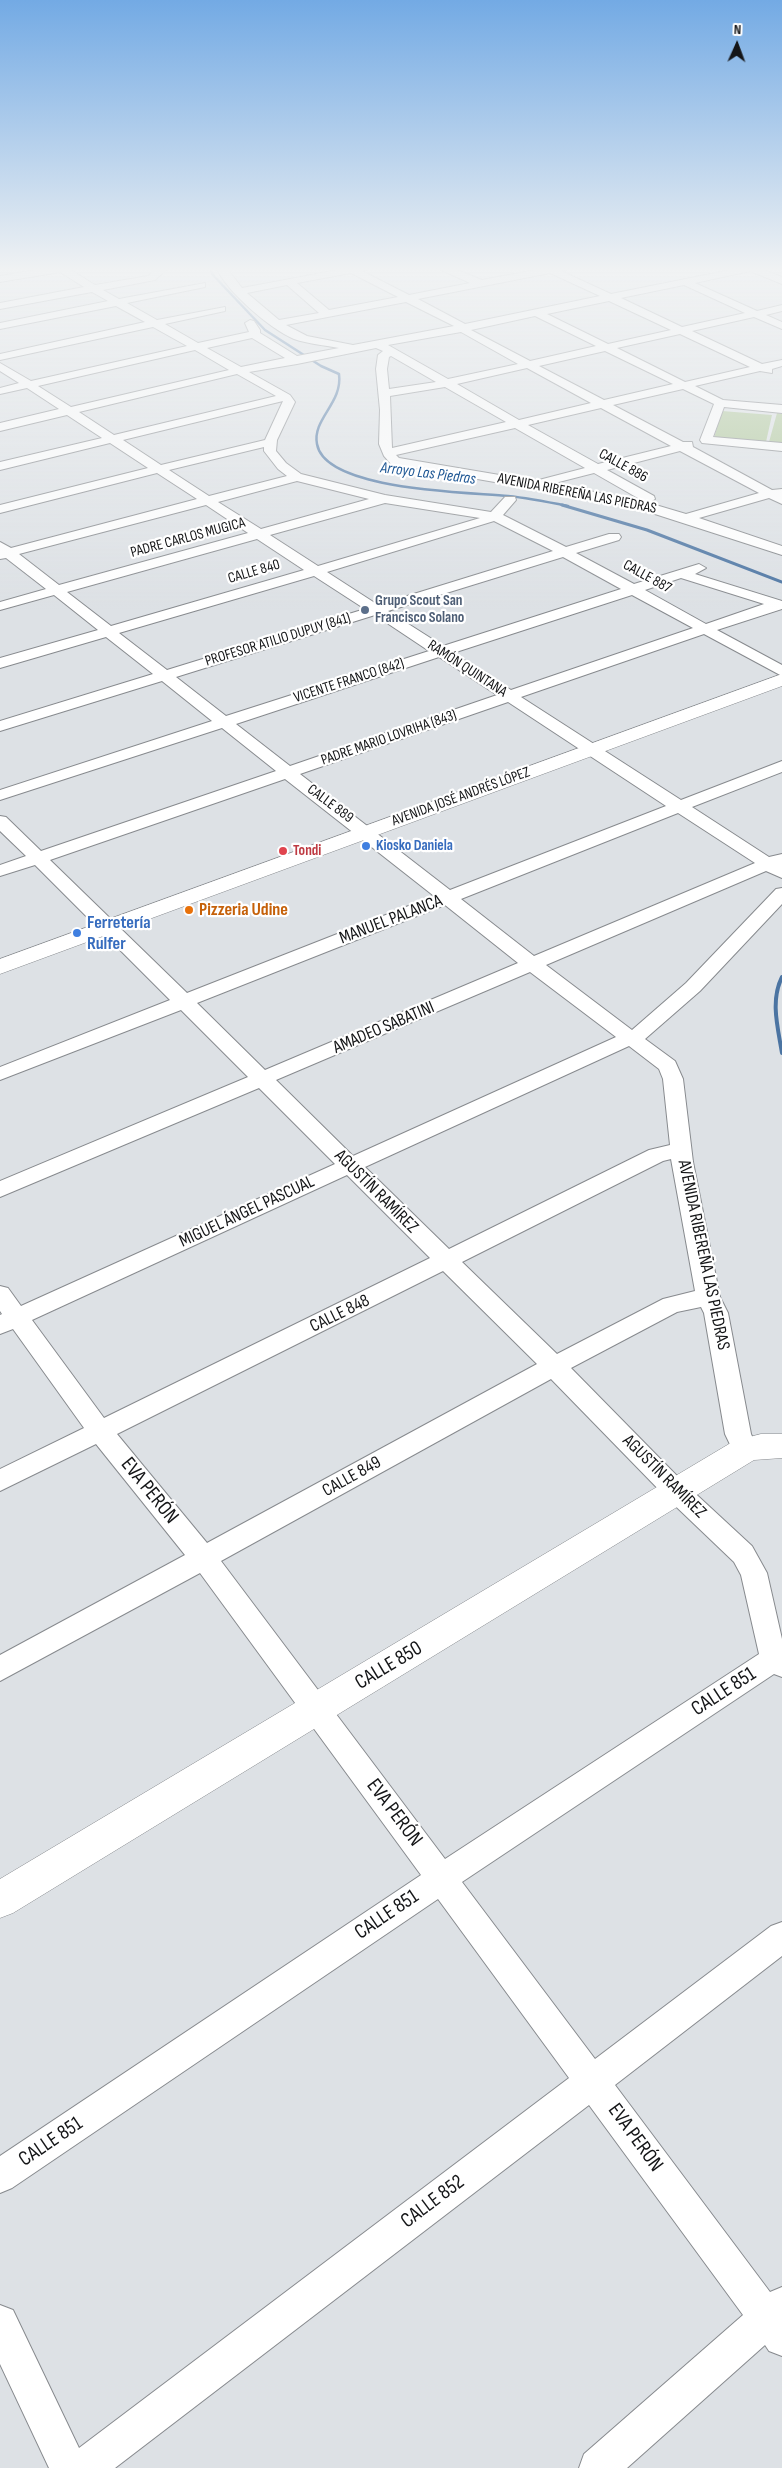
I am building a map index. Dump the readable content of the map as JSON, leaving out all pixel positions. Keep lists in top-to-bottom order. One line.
{"streets":{"main road":["AVENIDA JOSÉ ANDRÉS LÓPEZ","CALLE 850"],"street":["CALLE 886","AVENIDA RIBEREÑA LAS PIEDRAS","PADRE CARLOS MUGICA","CALLE 840","CALLE 887","PROFESOR ATILIO DUPUY (841)","RAMÓN QUINTANA","VICENTE FRANCO (842)","PADRE MARIO LOVRIHA (843)","CALLE 889","MANUEL PALANCA","AMADEO SABATINI","AGUSTÍN RAMÍREZ","MIGUEL ÁNGEL PASCUAL","CALLE 848","CALLE 849","EVA PERÓN","CALLE 851","CALLE 852"]},"crossings":[["CALLE 886","AVENIDA RIBEREÑA LAS PIEDRAS"],["AVENIDA RIBEREÑA LAS PIEDRAS","CALLE 889"],["AVENIDA RIBEREÑA LAS PIEDRAS","CALLE 848"],["AVENIDA RIBEREÑA LAS PIEDRAS","CALLE 849"],["AVENIDA RIBEREÑA LAS PIEDRAS","CALLE 850"],["PADRE CARLOS MUGICA","RAMÓN QUINTANA"],["PADRE CARLOS MUGICA","CALLE 889"],["CALLE 840","CALLE 887"],["CALLE 840","RAMÓN QUINTANA"],["CALLE 840","CALLE 889"],["CALLE 887","PROFESOR ATILIO DUPUY (841)"],["CALLE 887","VICENTE FRANCO (842)"],["CALLE 887","PADRE MARIO LOVRIHA (843)"],["PROFESOR ATILIO DUPUY (841)","RAMÓN QUINTANA"],["PROFESOR ATILIO DUPUY (841)","CALLE 889"],["RAMÓN QUINTANA","VICENTE FRANCO (842)"],["RAMÓN QUINTANA","PADRE MARIO LOVRIHA (843)"],["RAMÓN QUINTANA","AVENIDA JOSÉ ANDRÉS LÓPEZ"],["RAMÓN QUINTANA","MANUEL PALANCA"],["RAMÓN QUINTANA","AMADEO SABATINI"],["VICENTE FRANCO (842)","CALLE 889"],["PADRE MARIO LOVRIHA (843)","CALLE 889"],["PADRE MARIO LOVRIHA (843)","AGUSTÍN RAMÍREZ"],["AVENIDA JOSÉ ANDRÉS LÓPEZ","CALLE 889"],["AVENIDA JOSÉ ANDRÉS LÓPEZ","AGUSTÍN RAMÍREZ"],["CALLE 889","MANUEL PALANCA"],["CALLE 889","AMADEO SABATINI"],["CALLE 889","MIGUEL ÁNGEL PASCUAL"],["MANUEL PALANCA","AGUSTÍN RAMÍREZ"],["AMADEO SABATINI","AGUSTÍN RAMÍREZ"],["AGUSTÍN RAMÍREZ","MIGUEL ÁNGEL PASCUAL"],["AGUSTÍN RAMÍREZ","CALLE 848"],["AGUSTÍN RAMÍREZ","CALLE 849"],["AGUSTÍN RAMÍREZ","CALLE 850"],["AGUSTÍN RAMÍREZ","CALLE 851"],["MIGUEL ÁNGEL PASCUAL","EVA PERÓN"],["CALLE 848","EVA PERÓN"],["CALLE 849","EVA PERÓN"],["EVA PERÓN","CALLE 850"],["EVA PERÓN","CALLE 851"],["EVA PERÓN","CALLE 852"]],"water":["Arroyo Las Piedras"],"places":["Grupo Scout San Francisco Solano","Kiosko Daniela","Tondi","Pizzeria Udine","Ferretería Rulfer"],"north":"top"}
